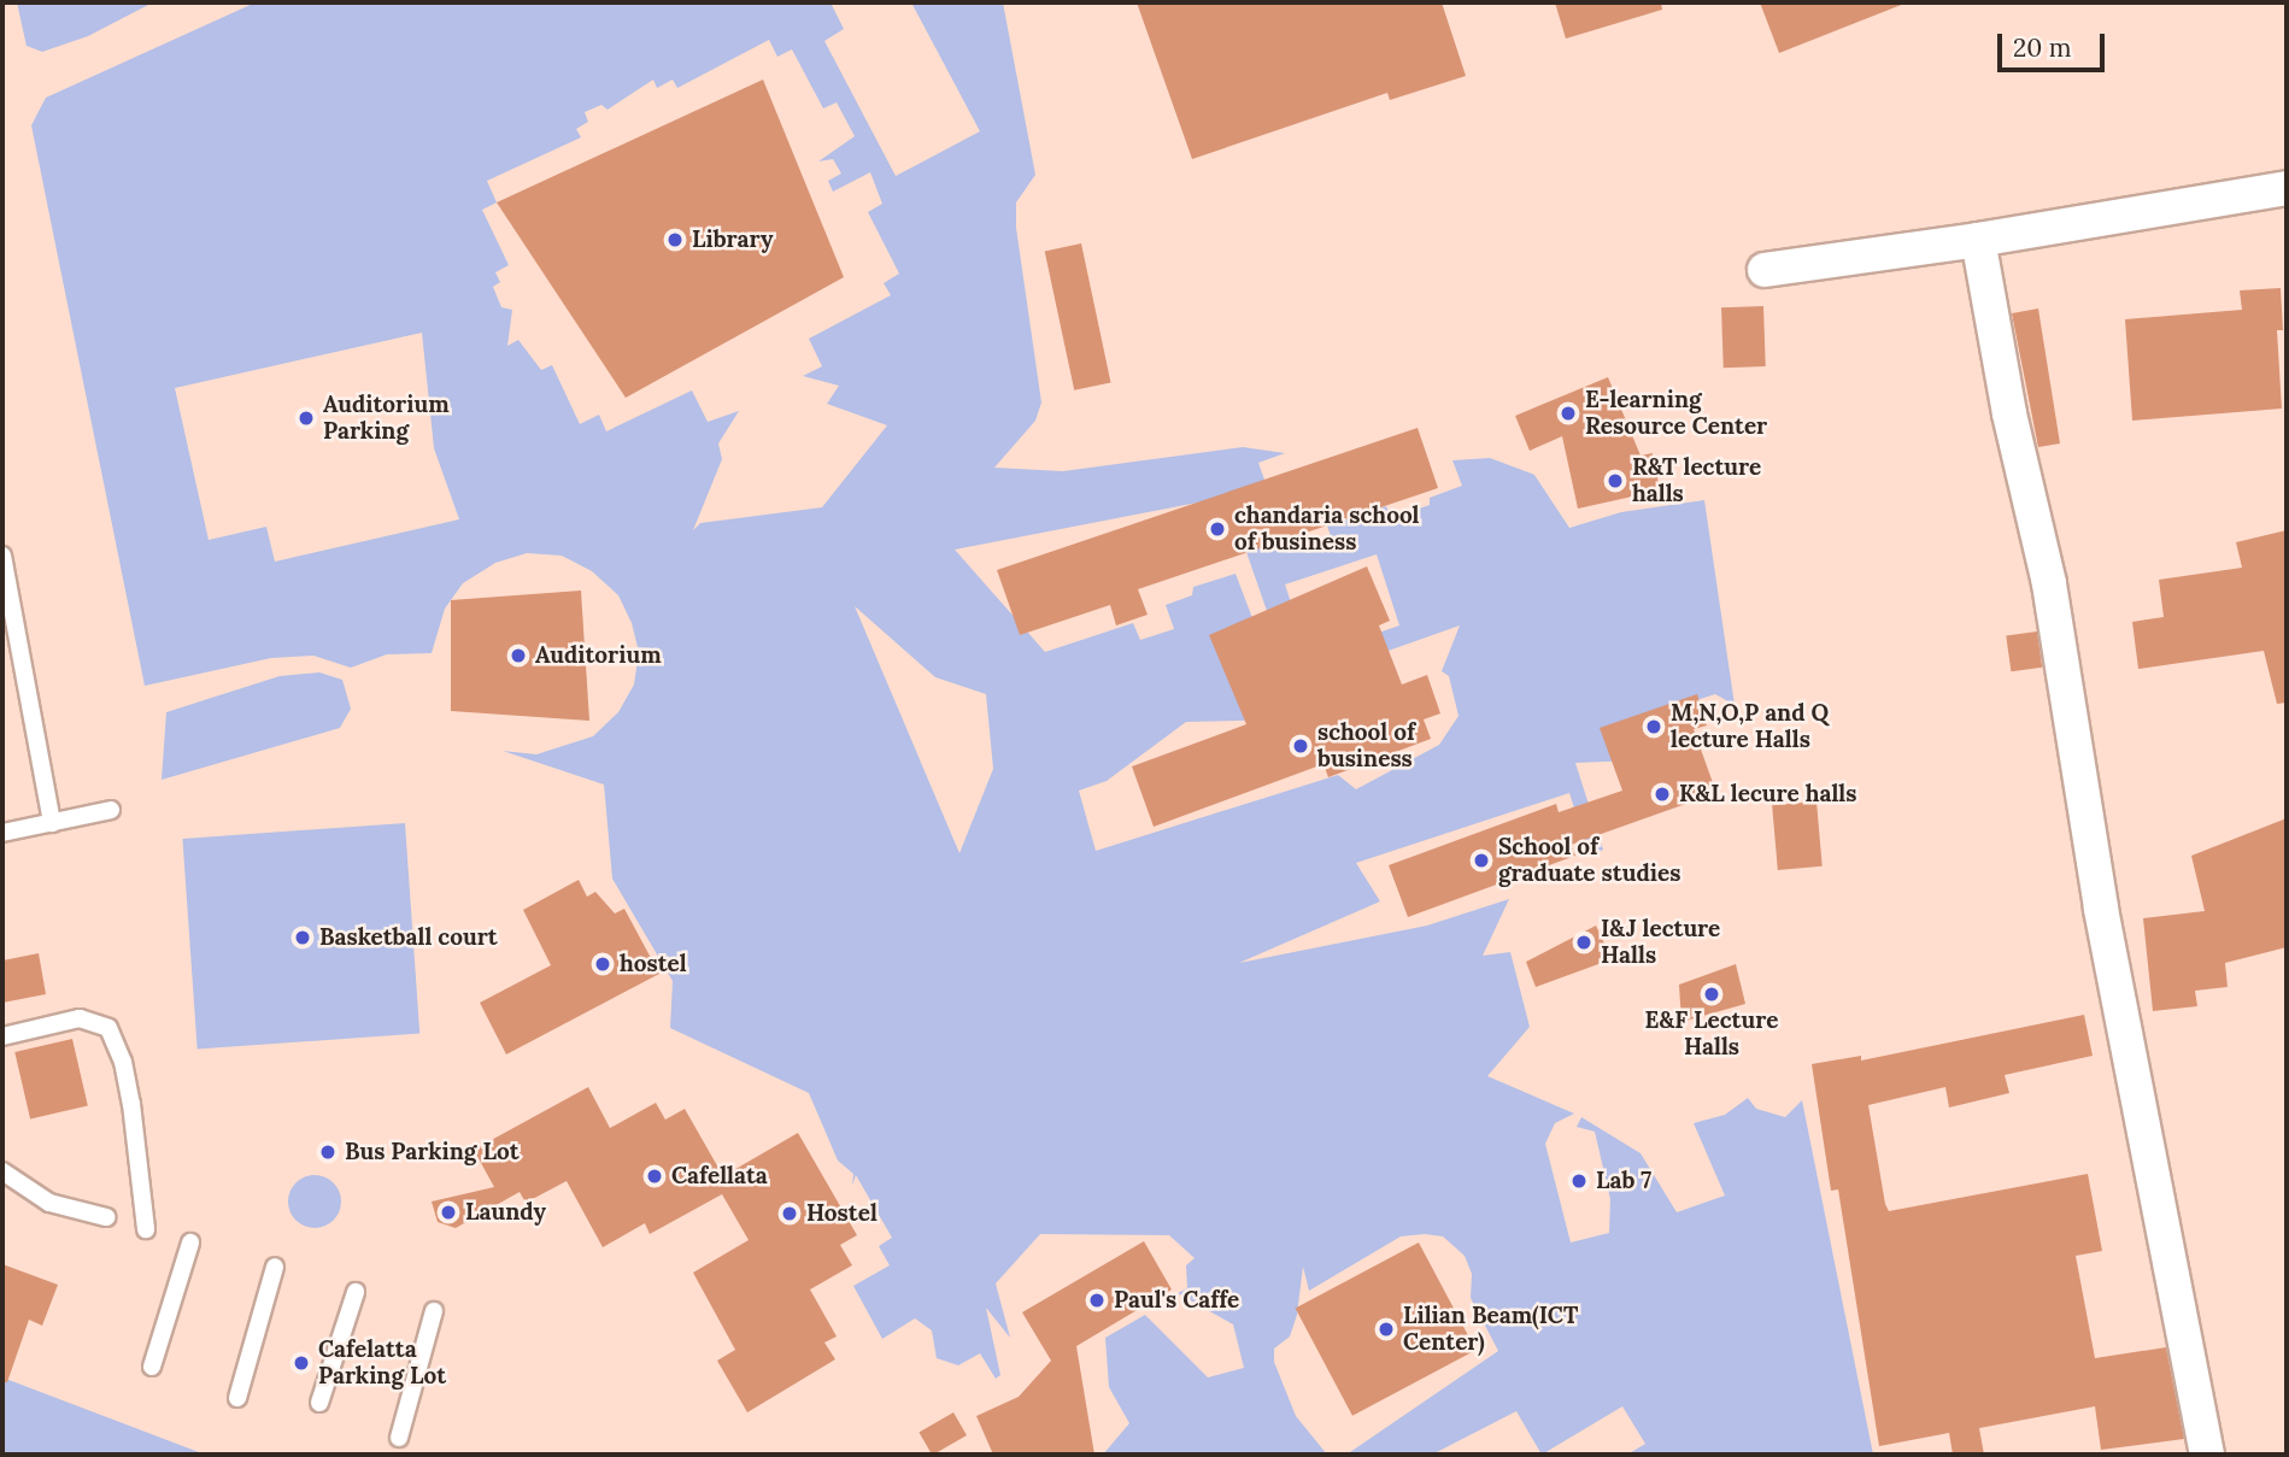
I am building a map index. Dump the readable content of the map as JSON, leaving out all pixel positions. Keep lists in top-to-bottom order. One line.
{"places":["Library","E-learning Resource Center","Auditorium Parking","R&T lecture halls","chandaria school of business","Auditorium","M,N,O,P and Q lecture Halls","school of business","K&L lecure halls","School of graduate studies","Basketball court","I&J lecture Halls","hostel","E&F Lecture Halls","Bus Parking Lot","Cafellata","Lab 7","Laundy","Hostel","Paul's Caffe","Lilian Beam(ICT Center)","Cafelatta Parking Lot"],"scale_bar":"20 m"}
